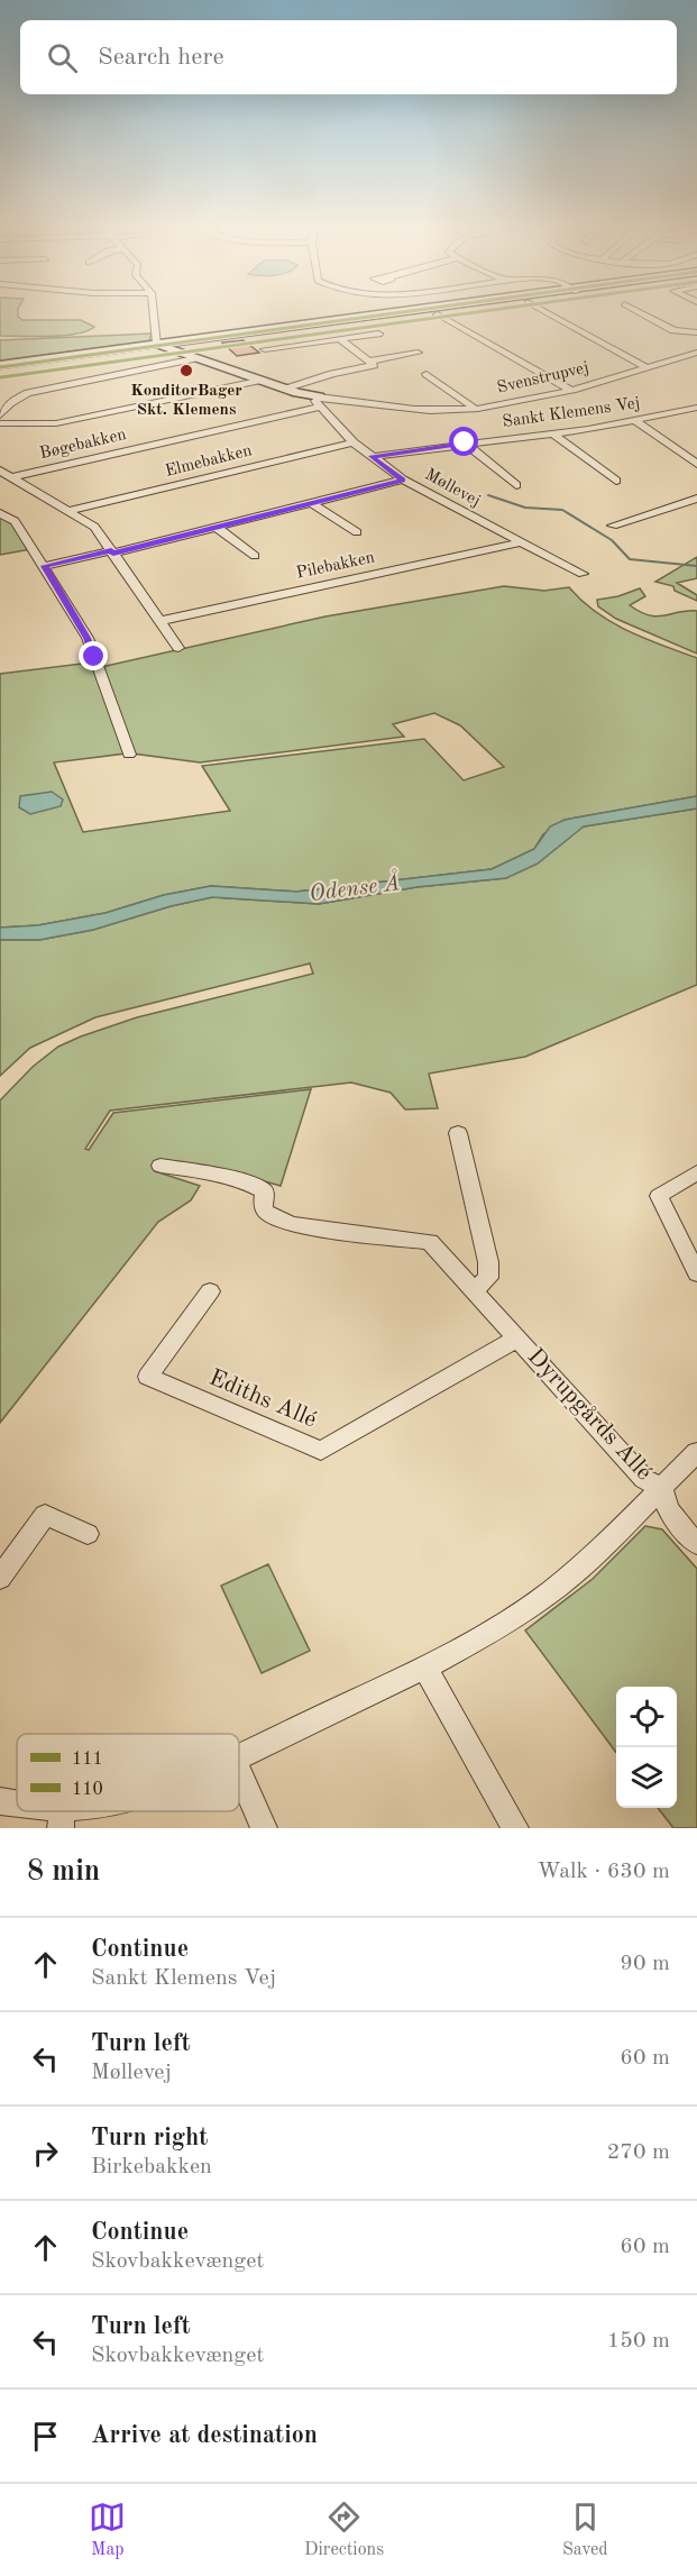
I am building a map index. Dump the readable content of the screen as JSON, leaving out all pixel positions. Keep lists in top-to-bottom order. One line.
{"streets":{"street":["Svenstrupvej","Sankt Klemens Vej","Bøgebakken","Elmebakken","Møllevej","Pilebakken","Ediths Allé","Dyrupgårds Allé"]},"crossings":[["Svenstrupvej","Bøgebakken"],["Svenstrupvej","Møllevej"],["Sankt Klemens Vej","Møllevej"],["Bøgebakken","Møllevej"],["Elmebakken","Møllevej"],["Møllevej","Pilebakken"],["Ediths Allé","Dyrupgårds Allé"]],"water":["Odense Å"],"places":["KonditorBager Skt. Klemens"],"lines":["transit line 111","transit line 110"],"legend":["111","110"],"page":{"search":"Search here","heading":["8 min","Walk · 630 m"],"list":[["Continue","Sankt Klemens Vej","90 m"],["Turn left","Møllevej","60 m"],["Turn right","Birkebakken","270 m"],["Continue","Skovbakkevænget","60 m"],["Turn left","Skovbakkevænget","150 m"],"Arrive at destination"],"nav":["Map","Directions","Saved"]}}
